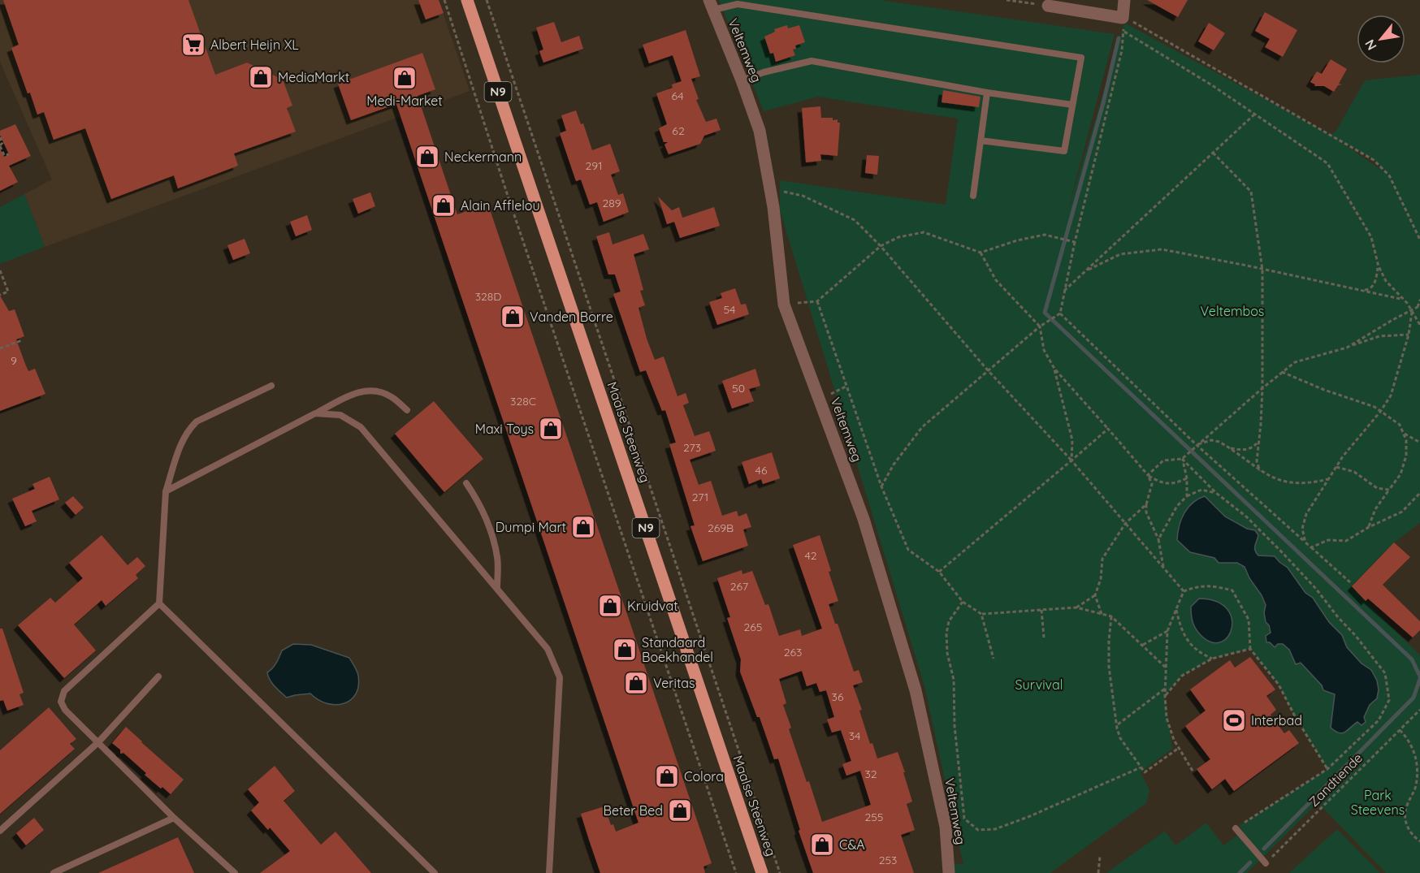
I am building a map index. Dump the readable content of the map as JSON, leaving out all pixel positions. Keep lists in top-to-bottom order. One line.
{"streets":{"main road":["N9","Maalse Steenweg"],"street":["Veltemweg"],"path":["Zandtiende"]},"parks":["Veltembos","Survival","Park Steevens"],"places":{"supermarket":["Albert Heijn XL"],"shop":["MediaMarkt","Medi-Market","Neckermann","Alain Afflelou","Vanden Borre","Maxi Toys","Dumpi Mart","Kruidvat","Standaard Boekhandel","Veritas","Colora","Beter Bed","C&A"],"sports":["Interbad"]},"house_numbers":["64","62","291","289","328D","54","9","50","328C","273","46","271","269B","42","267","265","263","36","34","32","255","253"],"north":"bottom left"}
